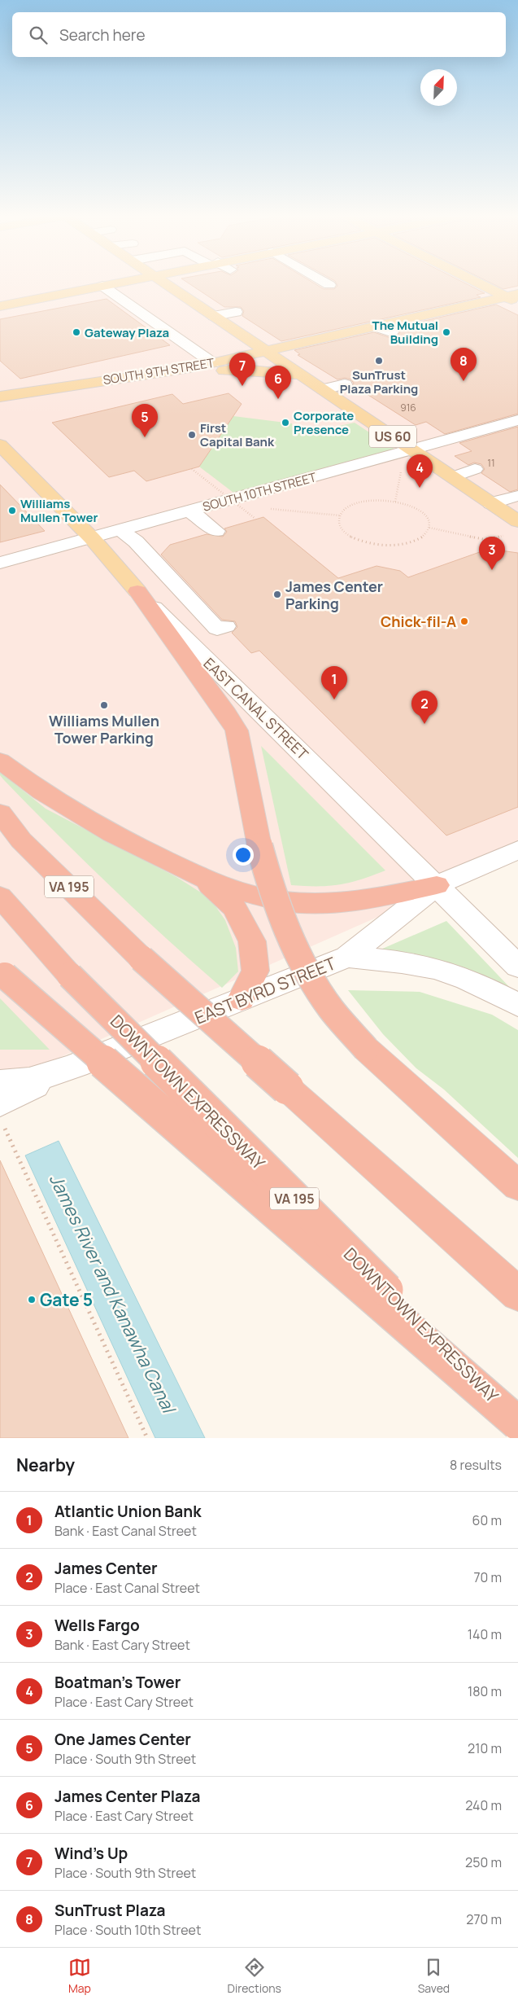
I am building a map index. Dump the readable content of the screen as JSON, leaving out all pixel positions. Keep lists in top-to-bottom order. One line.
{"streets":{"highway":["VA 195","DOWNTOWN EXPRESSWAY"],"main road":["SOUTH 9TH STREET","US 60","EAST CANAL STREET"],"street":["SOUTH 10TH STREET","EAST BYRD STREET"]},"crossings":[["SOUTH 9TH STREET","US 60"],["US 60","SOUTH 10TH STREET"],["SOUTH 10TH STREET","EAST CANAL STREET"],["EAST CANAL STREET","EAST BYRD STREET"]],"water":["James River and Kanawha Canal"],"places":["Gateway Plaza","The Mutual Building","SunTrust Plaza Parking","Corporate Presence","First Capital Bank","Williams Mullen Tower","James Center Parking","Chick-fil-A","Williams Mullen Tower Parking","Gate 5"],"house_numbers":["916","11"],"north":"top right","page":{"search":"Search here","pins":["8","7","6","5","4","3","1","2"],"heading":["Nearby","8 results"],"list":[{"mark":"1","name":"Atlantic Union Bank","note":"Bank · East Canal Street","value":"60 m"},{"mark":"2","name":"James Center","note":"Place · East Canal Street","value":"70 m"},{"mark":"3","name":"Wells Fargo","note":"Bank · East Cary Street","value":"140 m"},{"mark":"4","name":"Boatman's Tower","note":"Place · East Cary Street","value":"180 m"},{"mark":"5","name":"One James Center","note":"Place · South 9th Street","value":"210 m"},{"mark":"6","name":"James Center Plaza","note":"Place · East Cary Street","value":"240 m"},{"mark":"7","name":"Wind's Up","note":"Place · South 9th Street","value":"250 m"},{"mark":"8","name":"SunTrust Plaza","note":"Place · South 10th Street","value":"270 m"}],"nav":["Map","Directions","Saved"]}}
